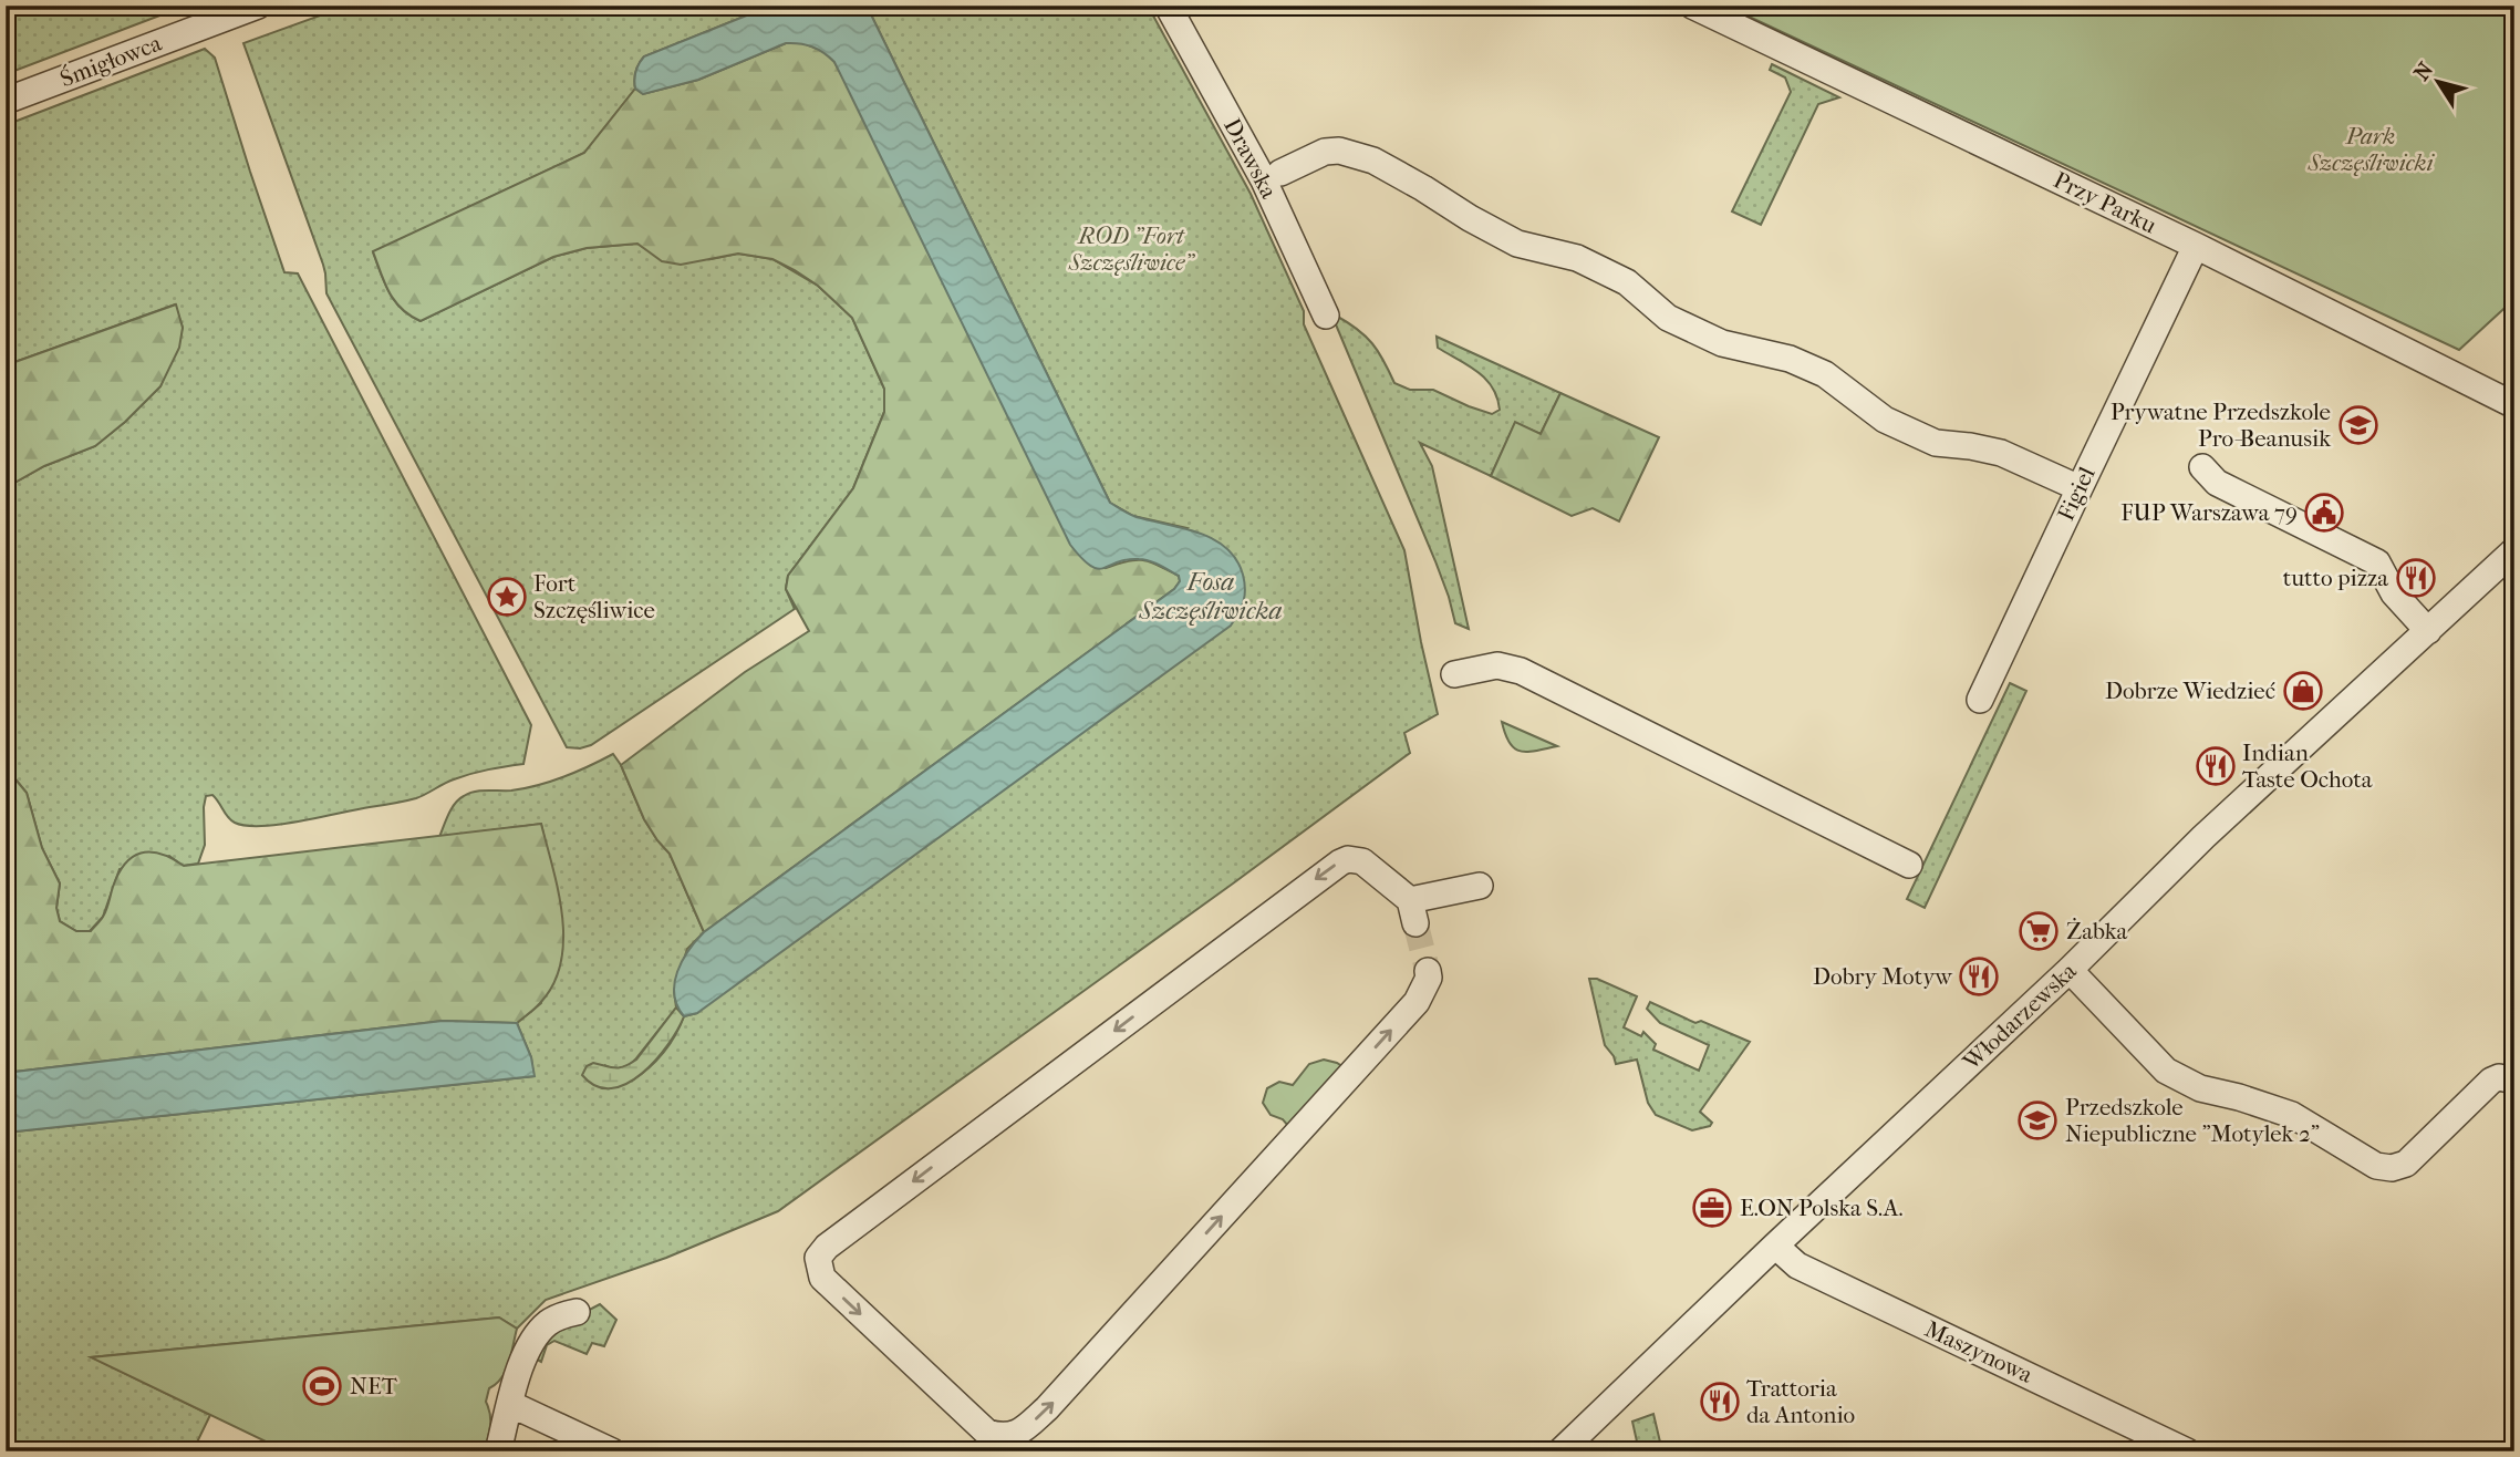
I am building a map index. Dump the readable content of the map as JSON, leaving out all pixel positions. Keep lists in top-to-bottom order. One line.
{"streets":{"street":["Śmigłowca","Drawska","Przy Parku","Figiel","Włodarzewska","Maszynowa"]},"crossings":[["Przy Parku","Figiel"],["Włodarzewska","Maszynowa"]],"water":["Fosa Szczęśliwicka"],"parks":["Park Szczęśliwicki","ROD \"Fort Szczęśliwice\""],"places":{"school or university":["Prywatne Przedszkole Pro-Beanusik","Przedszkole Niepubliczne \"Motylek 2\""],"public building":["FUP Warszawa 79"],"restaurant":["tutto pizza","Indian Taste Ochota","Dobry Motyw","Trattoria da Antonio"],"place":["Fort Szczęśliwice"],"shop":["Dobrze Wiedzieć"],"supermarket":["Żabka"],"office":["E.ON Polska S.A."],"sports":["NET"]},"north":"top left"}
